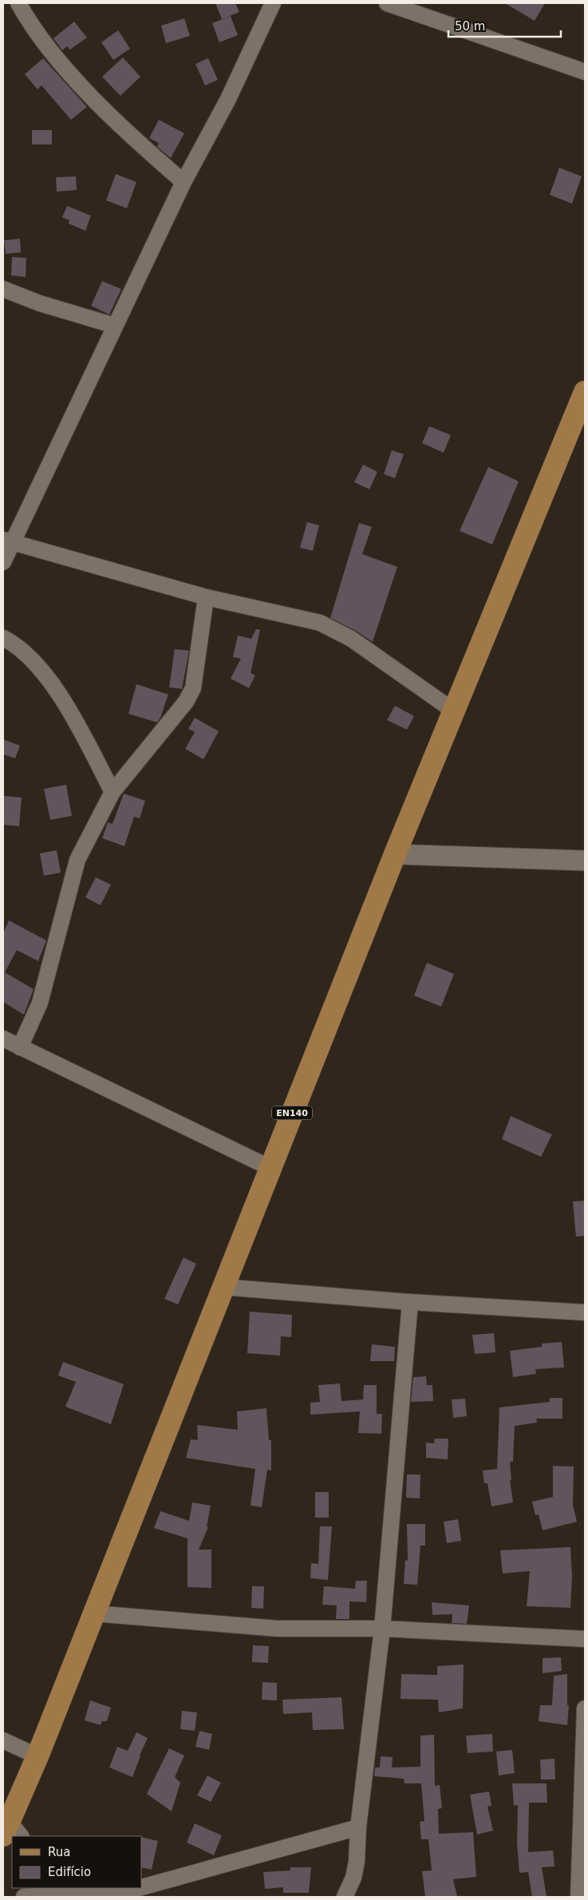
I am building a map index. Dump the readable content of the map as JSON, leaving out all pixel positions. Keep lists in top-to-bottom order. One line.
{"streets":{"main road":["EN140"]},"legend":["Rua","Edifício"],"scale_bar":"50 m"}
